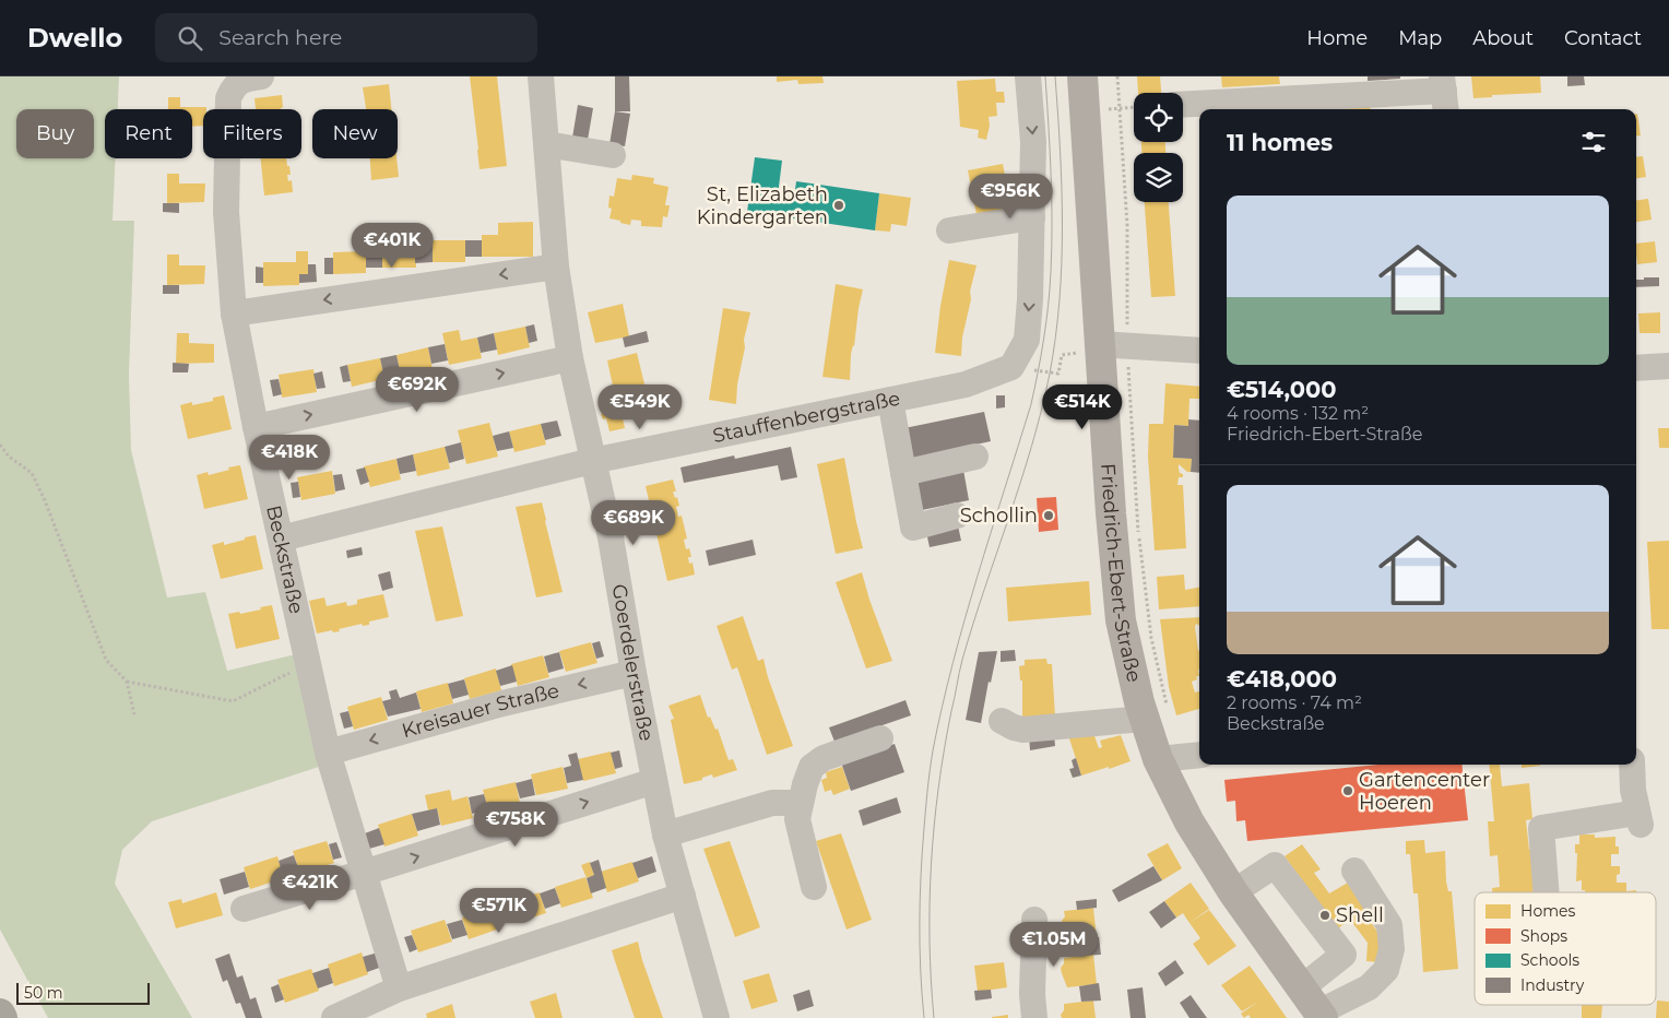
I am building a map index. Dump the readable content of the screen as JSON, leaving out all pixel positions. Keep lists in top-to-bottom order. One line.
{"streets":{"main road":["Friedrich-Ebert-Straße"],"street":["Stauffenbergstraße","Beckstraße","Goerdelerstraße","Kreisauer Straße"]},"crossings":[["Stauffenbergstraße","Beckstraße"],["Stauffenbergstraße","Goerdelerstraße"],["Beckstraße","Kreisauer Straße"],["Goerdelerstraße","Kreisauer Straße"]],"places":["St, Elizabeth Kindergarten","Schollin","Gartencenter Hoeren","Shell"],"legend":["Homes","Shops","Schools","Industry"],"scale_bar":"50 m","page":{"header":"Dwello","search":"Search here","nav":["Home","Map","About","Contact"],"chip":["Buy","Rent","Filters","New"],"heading":"11 homes","price":["€956K","€401K","€692K","€549K","€514K","€418K","€689K","€758K","€421K","€571K","€1.05M"],"list":[{"name":"€514,000","note":"4 rooms · 132 m² · Friedrich-Ebert-Straße"},{"name":"€418,000","note":"2 rooms · 74 m² · Beckstraße"}],"scale":"50 m"}}
